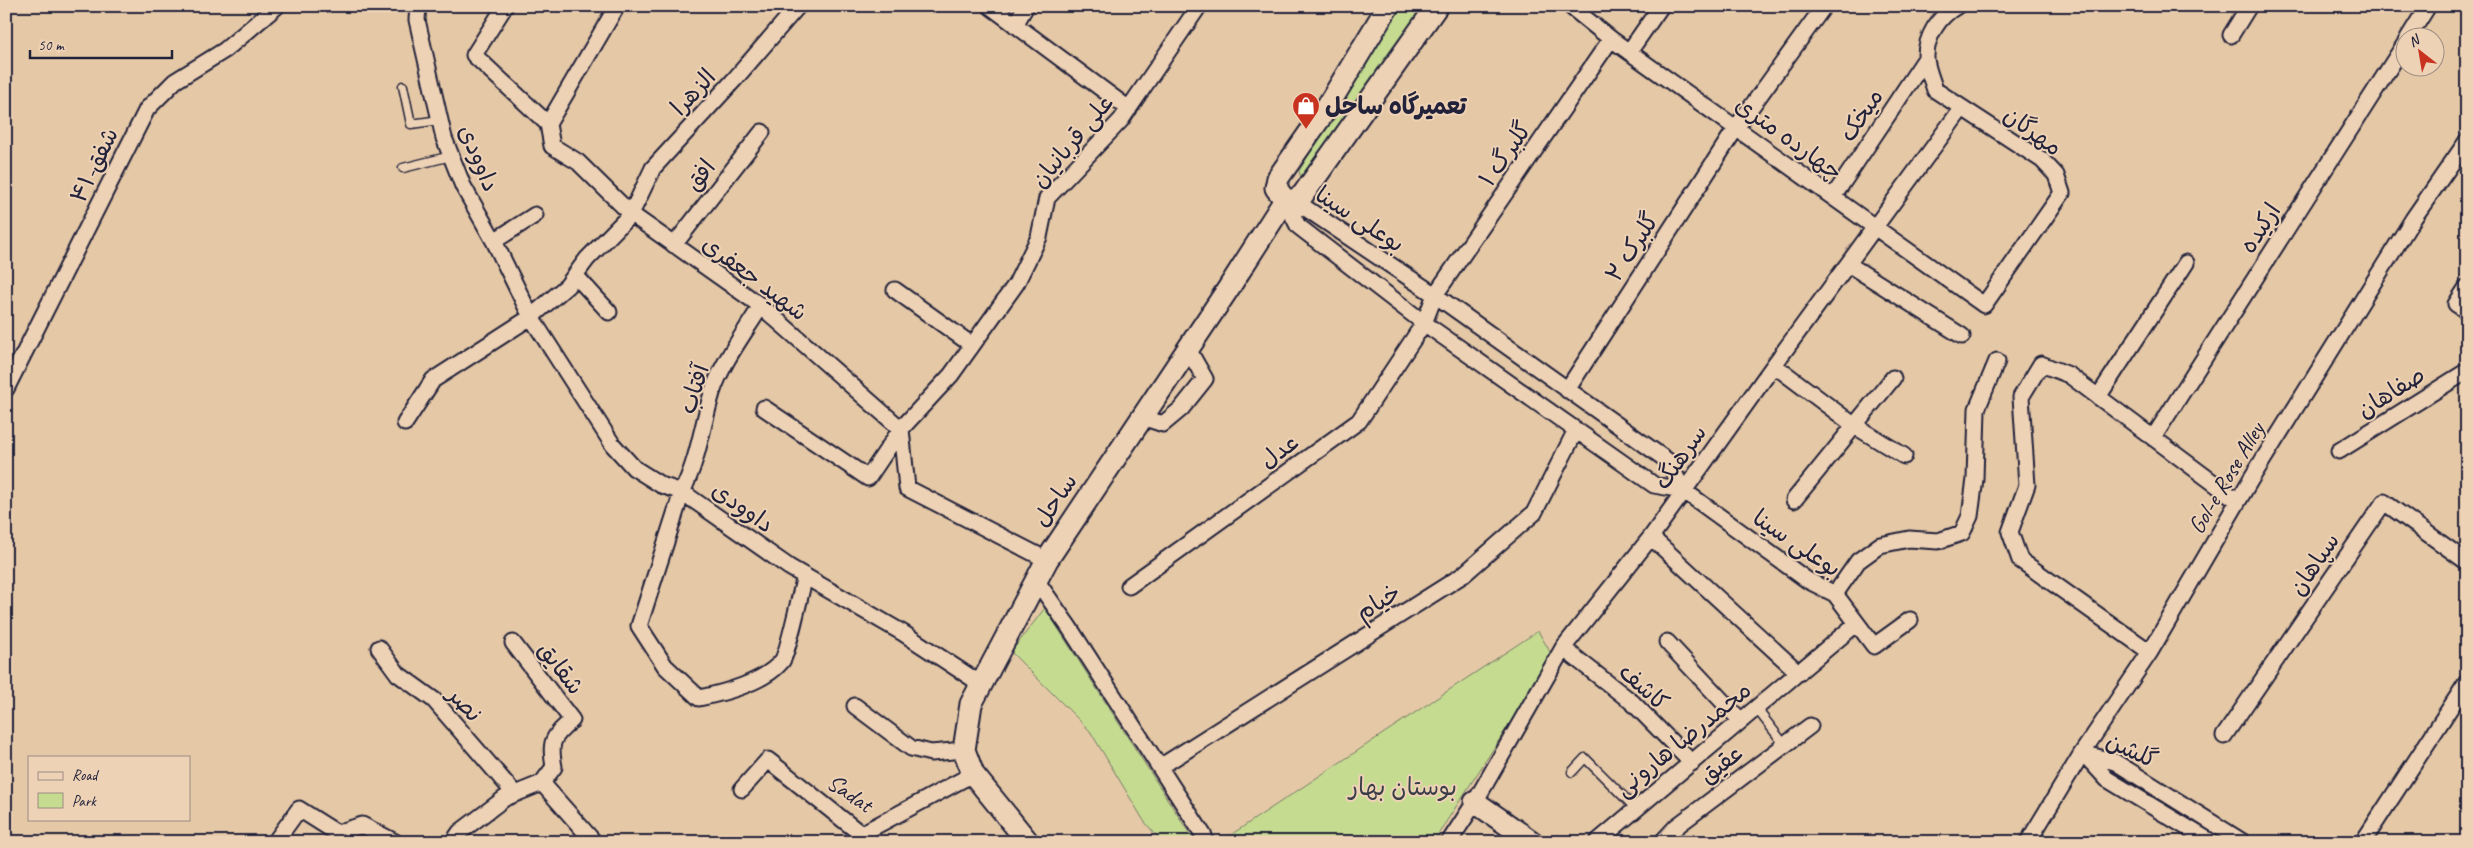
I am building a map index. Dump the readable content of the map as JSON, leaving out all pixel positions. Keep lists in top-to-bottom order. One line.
{"streets":{"street":["الزهرا","میخک","مهرگان","چهارده متری","علی قربانیان","گلبرگ ۱","داوودی","شفق-۴۱","افق","بوعلی سینا","ارکیده","گلبرک ۲","شهید جعفری","آفتاب","صفاهان","عدل","سرهنگ","Gol-e Rose Alley","ساحل","سپاهان","خیام","شقایق","کاشف","نصر","محمدرضا هارونی","گلشن","عقیق","Sadat"]},"crossings":[["الزهرا","شهید جعفری"],["میخک","مهرگان"],["میخک","چهارده متری"],["مهرگان","چهارده متری"],["مهرگان","سرهنگ"],["چهارده متری","گلبرگ ۱"],["چهارده متری","گلبرک ۲"],["چهارده متری","سرهنگ"],["علی قربانیان","شهید جعفری"],["گلبرگ ۱","بوعلی سینا"],["گلبرگ ۱","عدل"],["داوودی","آفتاب"],["داوودی","ساحل"],["افق","شهید جعفری"],["بوعلی سینا","گلبرک ۲"],["بوعلی سینا","عدل"],["بوعلی سینا","سرهنگ"],["بوعلی سینا","ساحل"],["بوعلی سینا","خیام"],["بوعلی سینا","محمدرضا هارونی"],["شهید جعفری","آفتاب"],["سرهنگ","کاشف"],["Gol-e Rose Alley","گلشن"],["ساحل","Sadat"],["کاشف","محمدرضا هارونی"]],"parks":["بوستان بهار"],"places":{"shop":["تعمیرگاه ساحل"]},"legend":["Road","Park"],"scale_bar":"50 m","north":"top left"}
